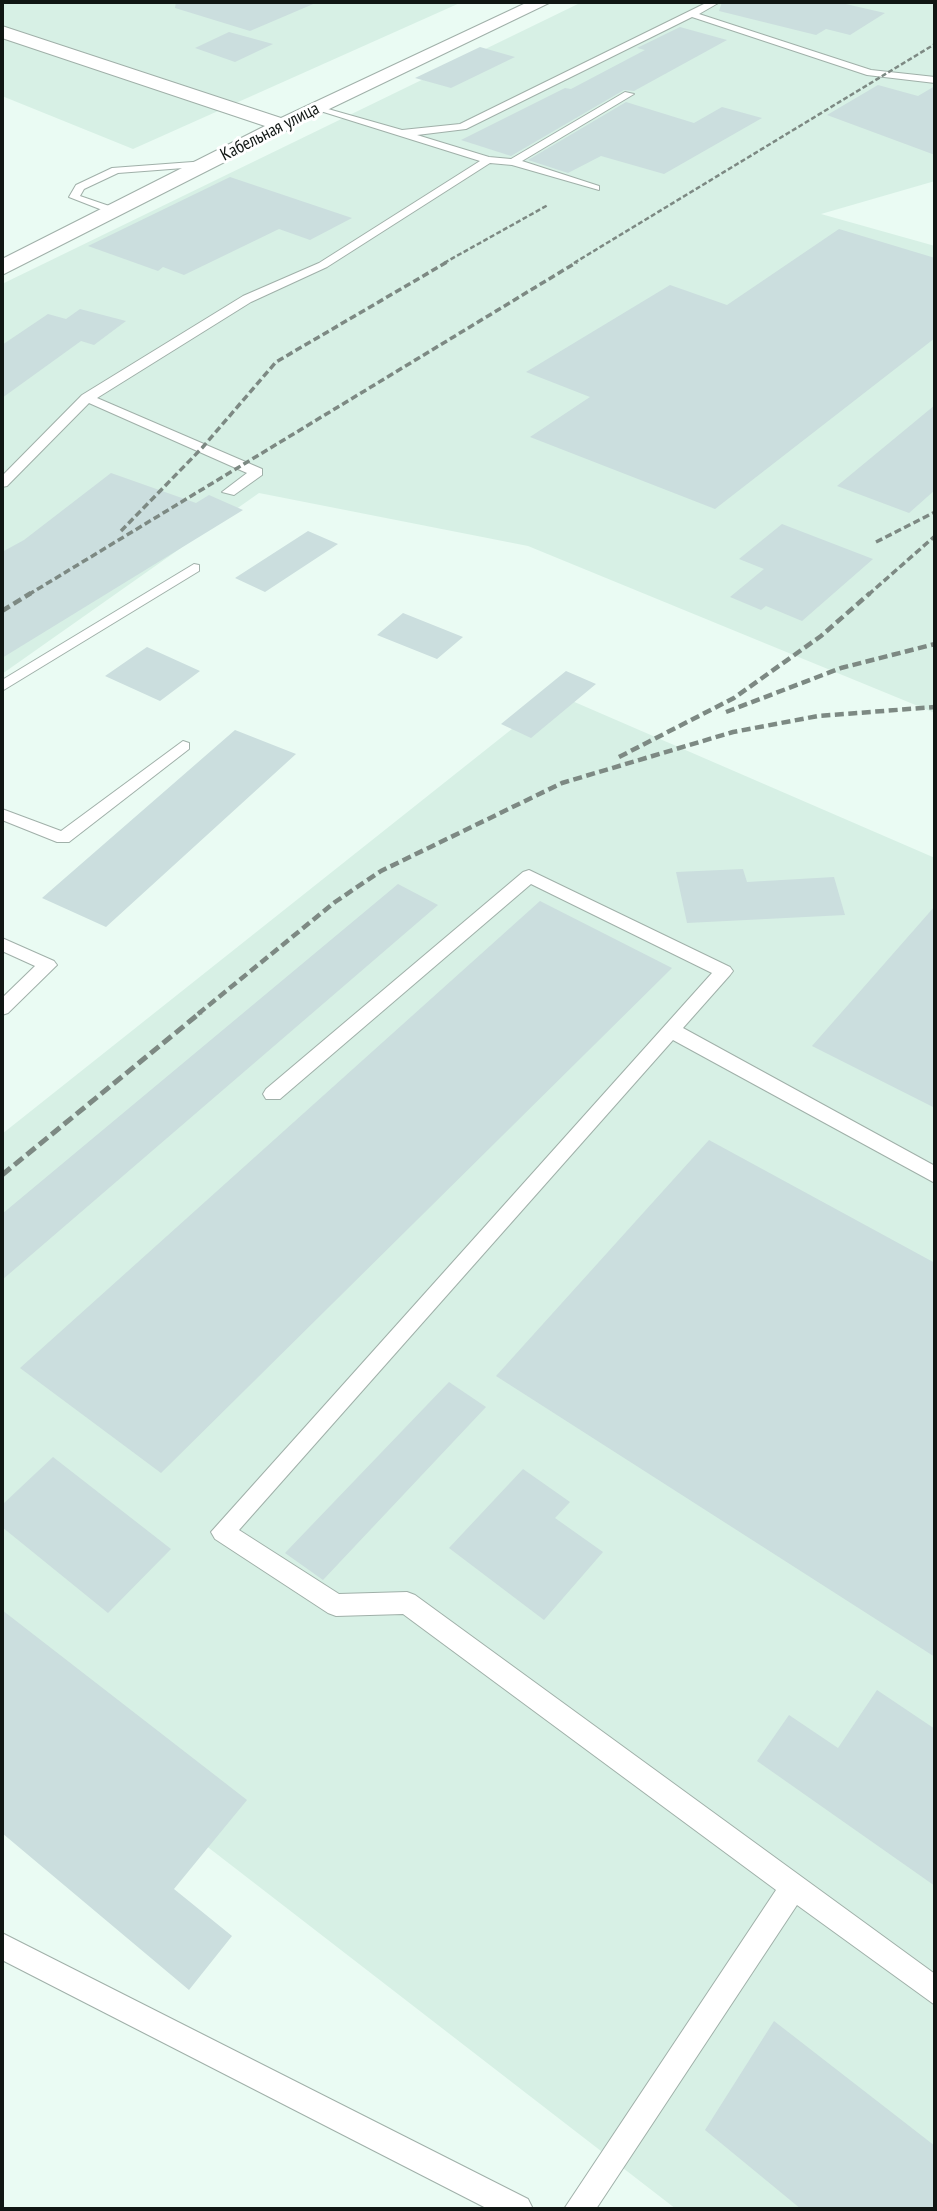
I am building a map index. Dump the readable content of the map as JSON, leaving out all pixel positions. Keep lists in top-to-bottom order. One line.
{"streets":{"street":["Кабельная улица"]}}
